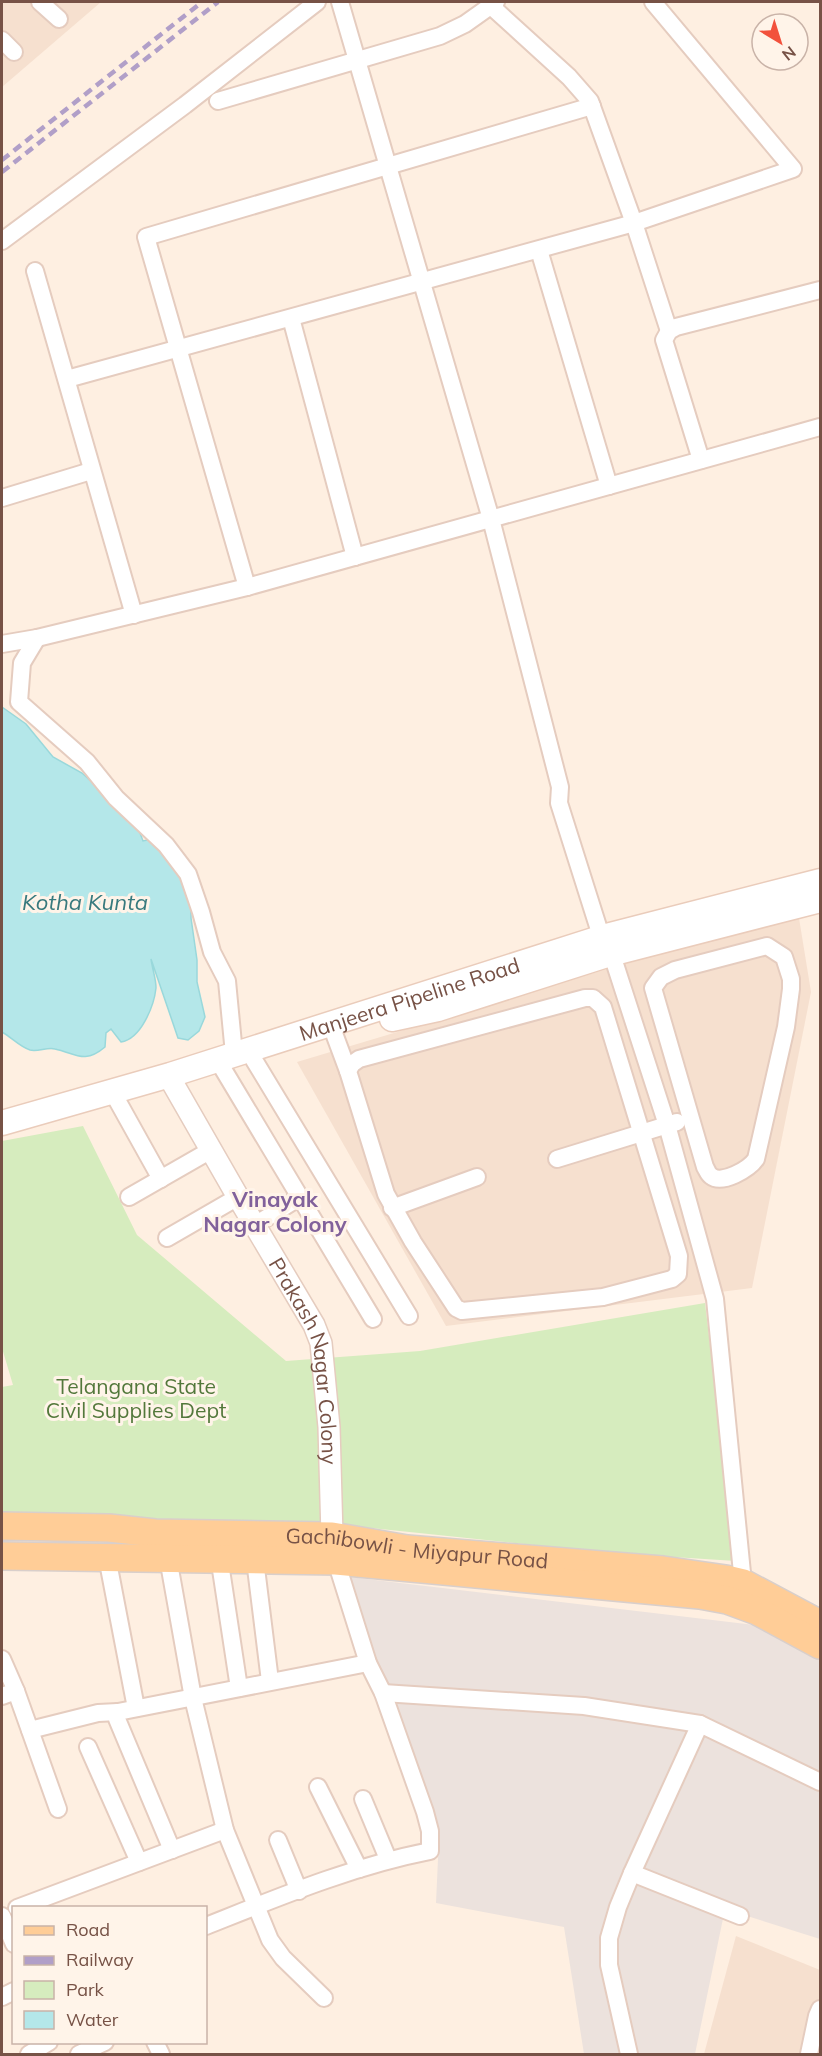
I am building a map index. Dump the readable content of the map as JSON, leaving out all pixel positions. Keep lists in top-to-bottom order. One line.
{"streets":{"main road":["Manjeera Pipeline Road","Gachibowli - Miyapur Road"],"street":["Prakash Nagar Colony"]},"crossings":[["Manjeera Pipeline Road","Prakash Nagar Colony"],["Prakash Nagar Colony","Gachibowli - Miyapur Road"]],"districts":["Vinayak Nagar Colony"],"water":["Kotha Kunta"],"parks":["Telangana State Civil Supplies Dept"],"legend":["Road","Railway","Park","Water"],"north":"bottom right"}
